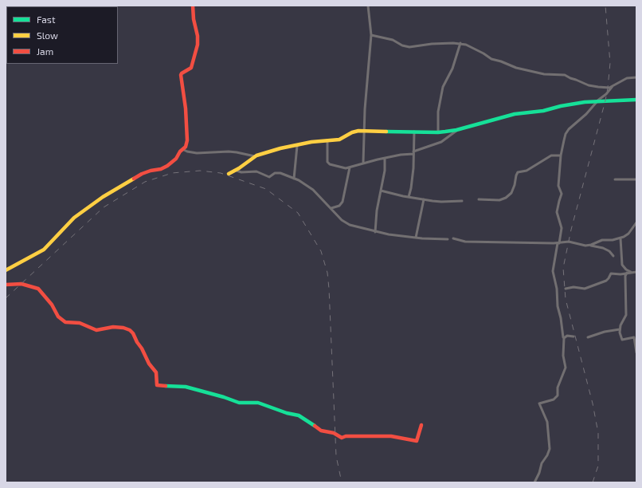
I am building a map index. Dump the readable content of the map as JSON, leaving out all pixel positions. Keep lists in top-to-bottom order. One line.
{"legend":["Fast","Slow","Jam"]}
